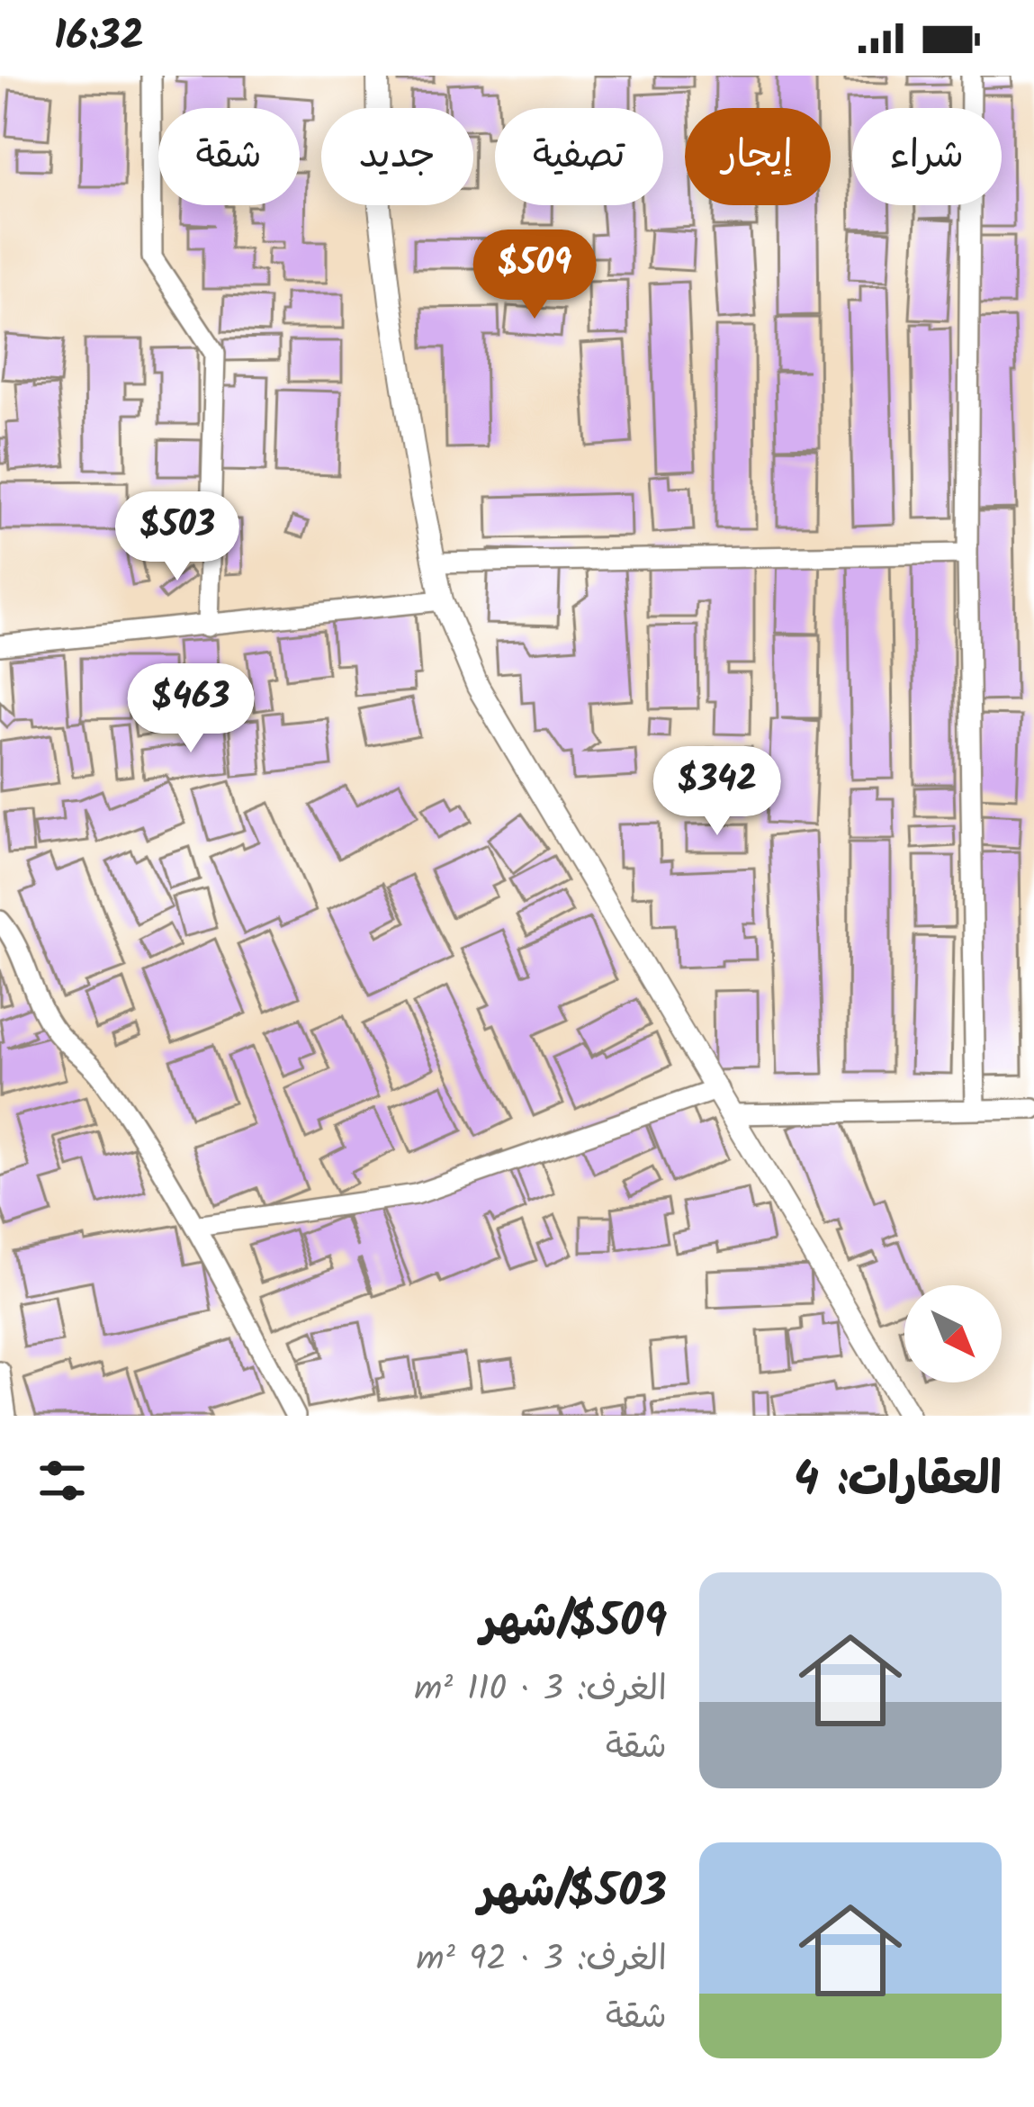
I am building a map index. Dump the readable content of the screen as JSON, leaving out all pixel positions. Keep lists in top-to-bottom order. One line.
{"north":"bottom right","page":{"status":"16:32","chip":["شراء","إيجار","تصفية","جديد","شقة"],"price":["$509","$503","$463","$342"],"heading":"العقارات: 4","list":[{"name":"$509/شهر","note":"الغرف: 3 · 110 m² · شقة"},{"name":"$503/شهر","note":"الغرف: 3 · 92 m² · شقة"}]}}
